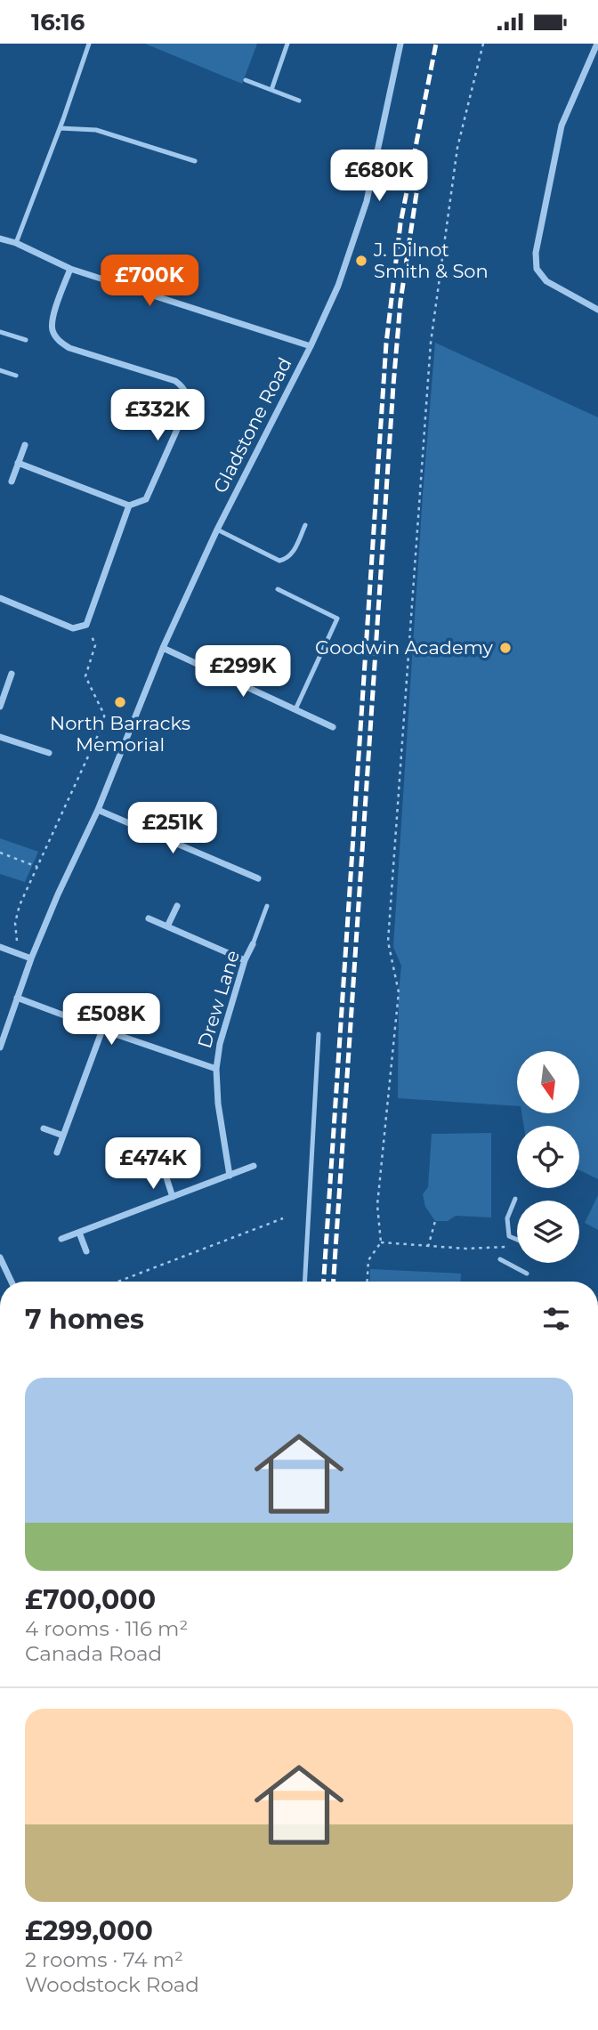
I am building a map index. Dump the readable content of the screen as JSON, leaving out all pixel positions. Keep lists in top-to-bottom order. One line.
{"streets":{"street":["Gladstone Road","Drew Lane"]},"places":["J. Dilnot Smith & Son","Goodwin Academy","North Barracks Memorial"],"north":"bottom","page":{"status":"16:16","price":["£680K","£700K","£332K","£299K","£251K","£508K","£474K"],"heading":"7 homes","list":[{"name":"£700,000","note":"4 rooms · 116 m² · Canada Road"},{"name":"£299,000","note":"2 rooms · 74 m² · Woodstock Road"}]}}
